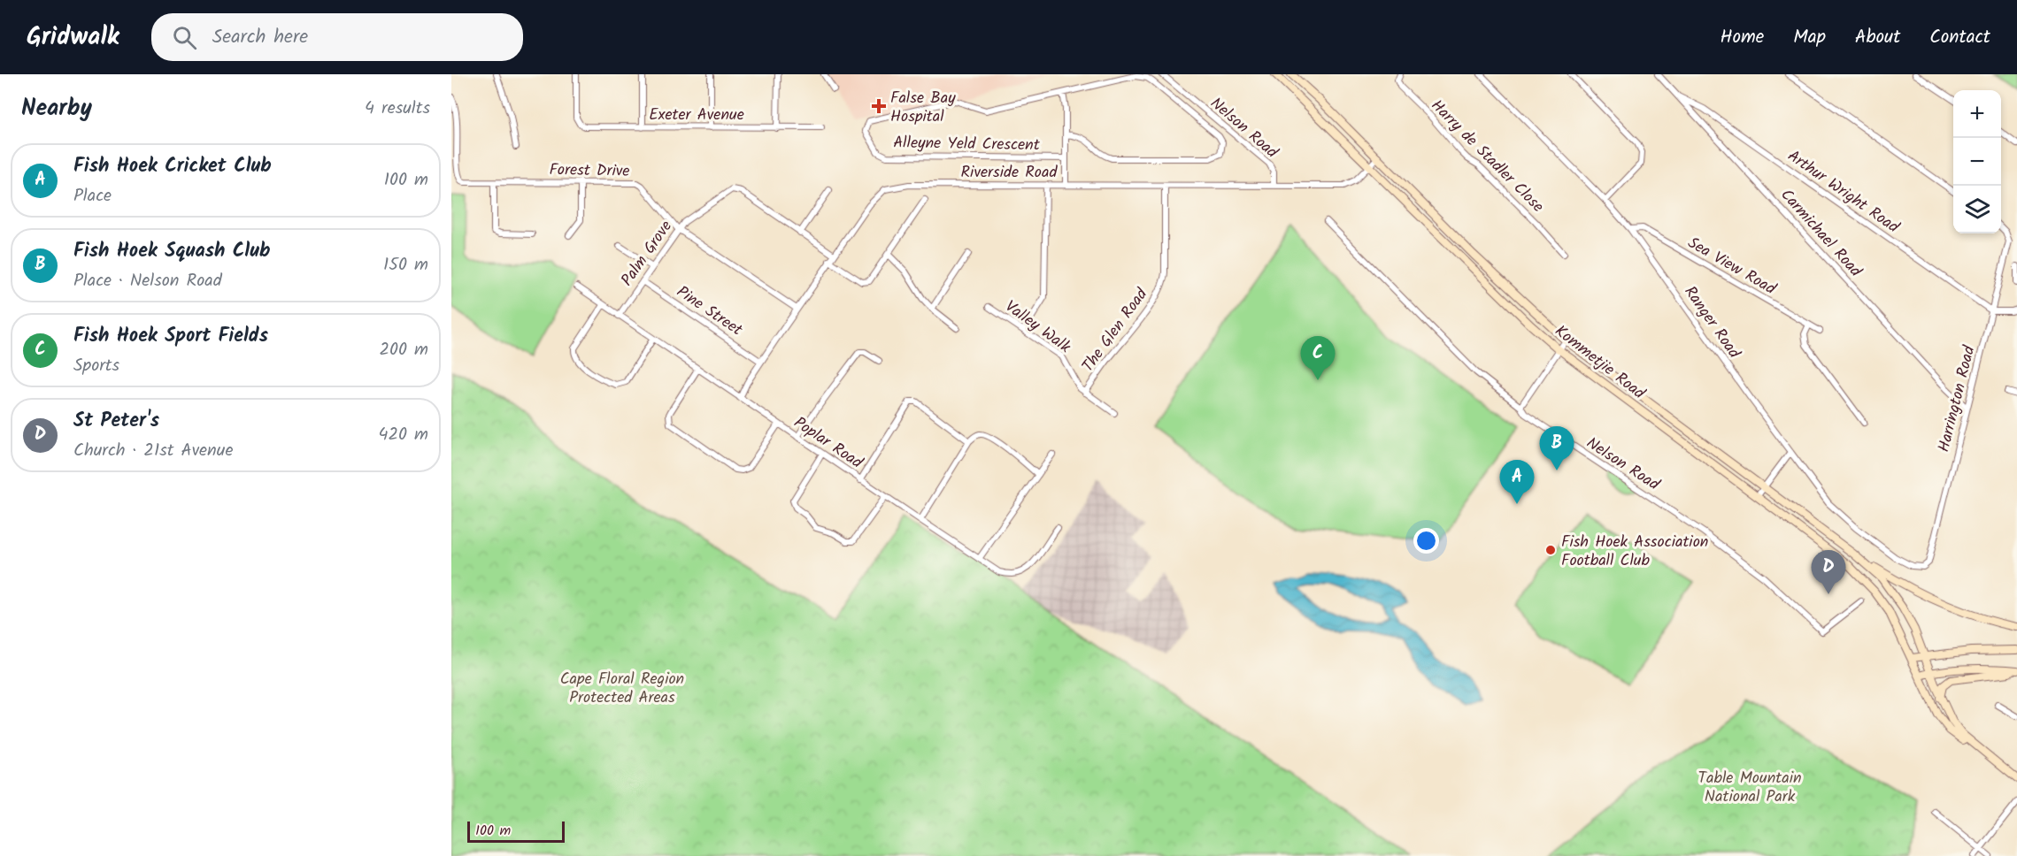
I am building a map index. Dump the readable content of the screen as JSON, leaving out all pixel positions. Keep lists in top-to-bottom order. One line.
{"streets":{"main road":["Kommetjie Road"],"street":["Exeter Avenue","Nelson Road","Alleyne Yeld Crescent","Harry de Stadler Close","Forest Drive","Riverside Road","Arthur Wright Road","Carmichael Road","Palm Grove","Sea View Road","Pine Street","Ranger Road","Valley Walk","The Glen Road","Harrington Road","Poplar Road"]},"crossings":[["Nelson Road","Riverside Road"],["Forest Drive","Riverside Road"],["Forest Drive","Palm Grove"],["Riverside Road","Palm Grove"],["Riverside Road","Pine Street"],["Riverside Road","The Glen Road"],["Riverside Road","Kommetjie Road"],["Riverside Road","Poplar Road"],["Arthur Wright Road","Carmichael Road"],["Arthur Wright Road","Harrington Road"],["Carmichael Road","Harrington Road"],["Palm Grove","Pine Street"],["Palm Grove","Poplar Road"],["Sea View Road","Ranger Road"],["Ranger Road","Harrington Road"],["Valley Walk","The Glen Road"]],"parks":["Cape Floral Region Protected Areas","Table Mountain National Park"],"places":{"health":["False Bay Hospital"],"other":["Fish Hoek Association Football Club"]},"scale_bar":"100 m","page":{"header":"Gridwalk","search":"Search here","nav":["Home","Map","About","Contact"],"heading":["Nearby","4 results"],"map_buttons":["+","−"],"list":[{"mark":"A","name":"Fish Hoek Cricket Club","note":"Place","value":"100 m"},{"mark":"B","name":"Fish Hoek Squash Club","note":"Place · Nelson Road","value":"150 m"},{"mark":"C","name":"Fish Hoek Sport Fields","note":"Sports","value":"200 m"},{"mark":"D","name":"St Peter's","note":"Church · 21st Avenue","value":"420 m"}],"pins":["C","B","A","D"],"scale":"100 m"}}
